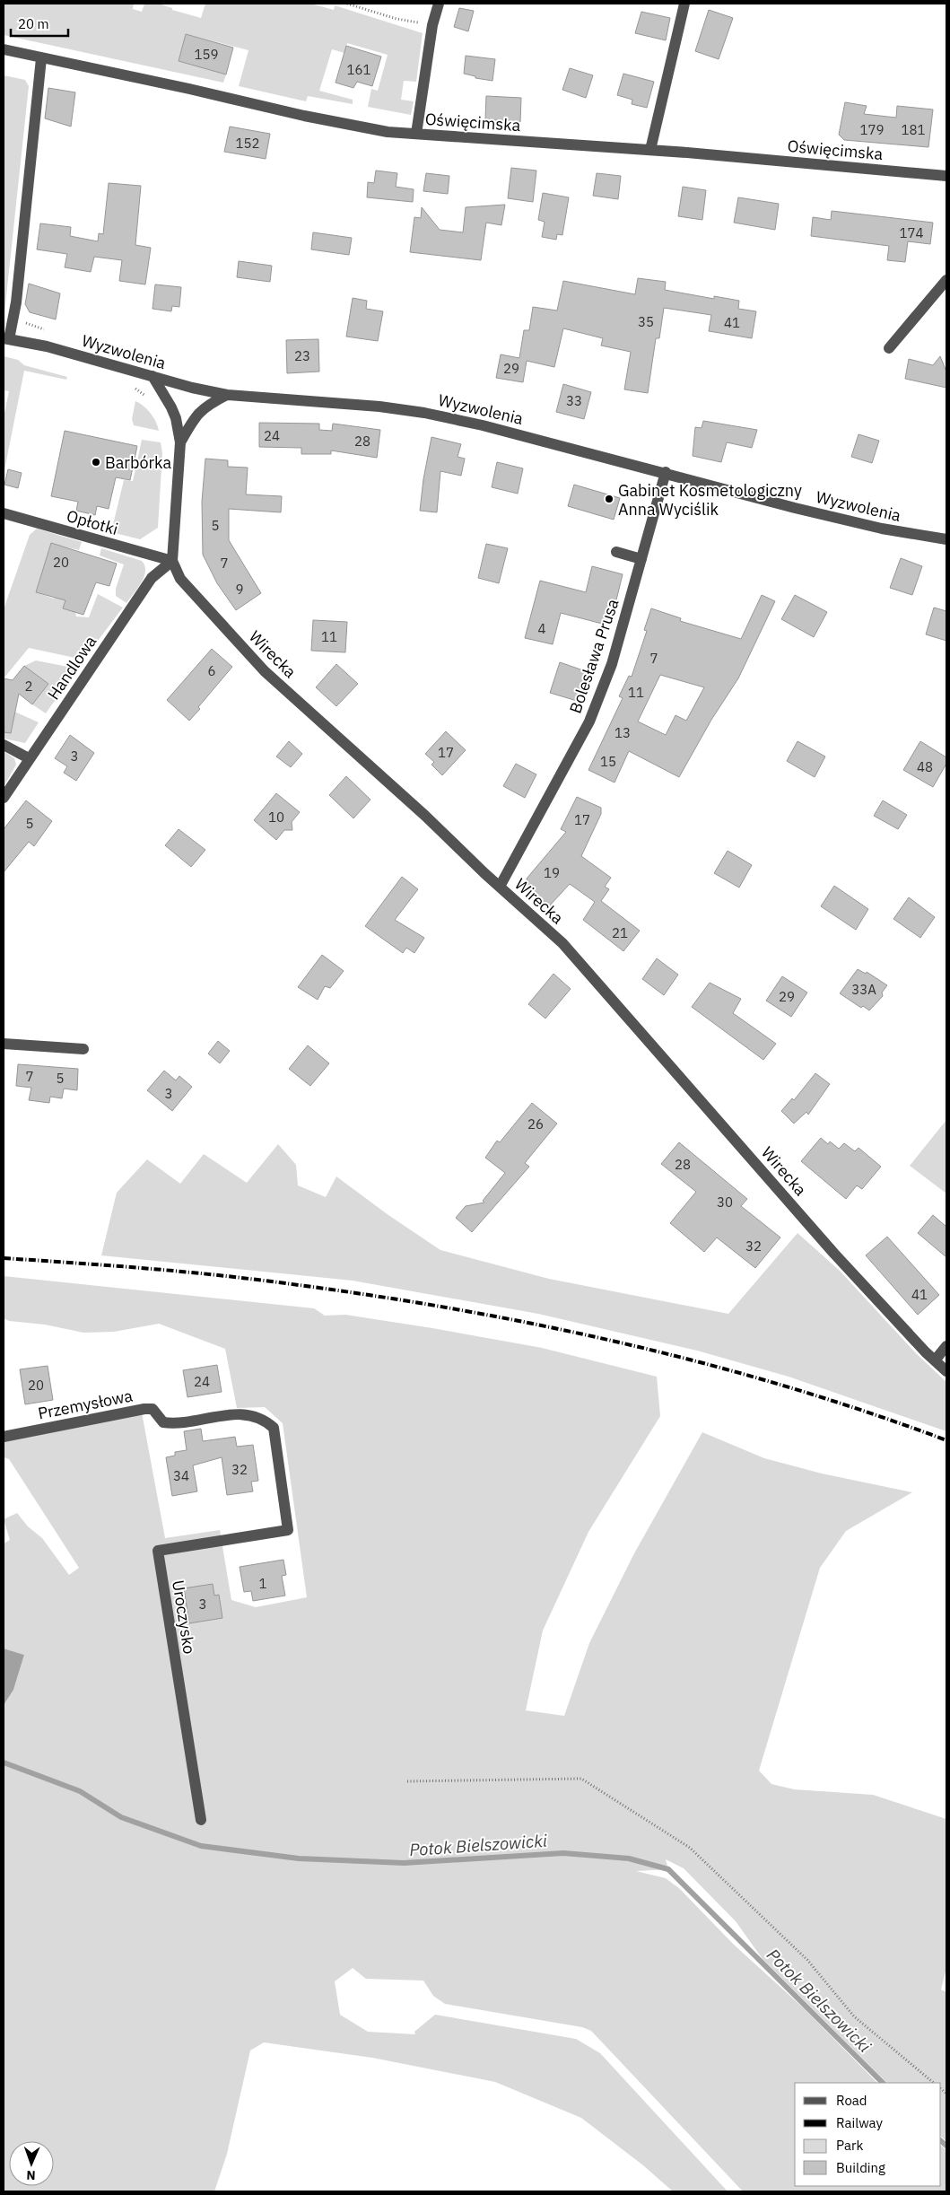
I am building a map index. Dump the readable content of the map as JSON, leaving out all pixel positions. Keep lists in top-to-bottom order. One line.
{"streets":{"street":["Oświęcimska","Wyzwolenia","Opłotki","Wirecka","Bolesława Prusa","Handlowa","Przemysłowa","Uroczysko"]},"crossings":[["Wyzwolenia","Bolesława Prusa"],["Opłotki","Wirecka"],["Opłotki","Handlowa"],["Wirecka","Bolesława Prusa"],["Wirecka","Handlowa"],["Przemysłowa","Uroczysko"]],"water":["Potok Bielszowicki"],"places":["Barbórka","Gabinet Kosmetologiczny Anna Wyciślik"],"house_numbers":["159","161","179","181","152","174","35","41","23","29","33","24","28","5","20","7","9","4","11","7","6","2","11","13","17","3","15","48","10","17","5","19","21","33A","29","7","5","3","26","28","30","32","41","24","20","32","34","1","3"],"legend":["Road","Railway","Park","Building"],"scale_bar":"20 m","north":"bottom"}
